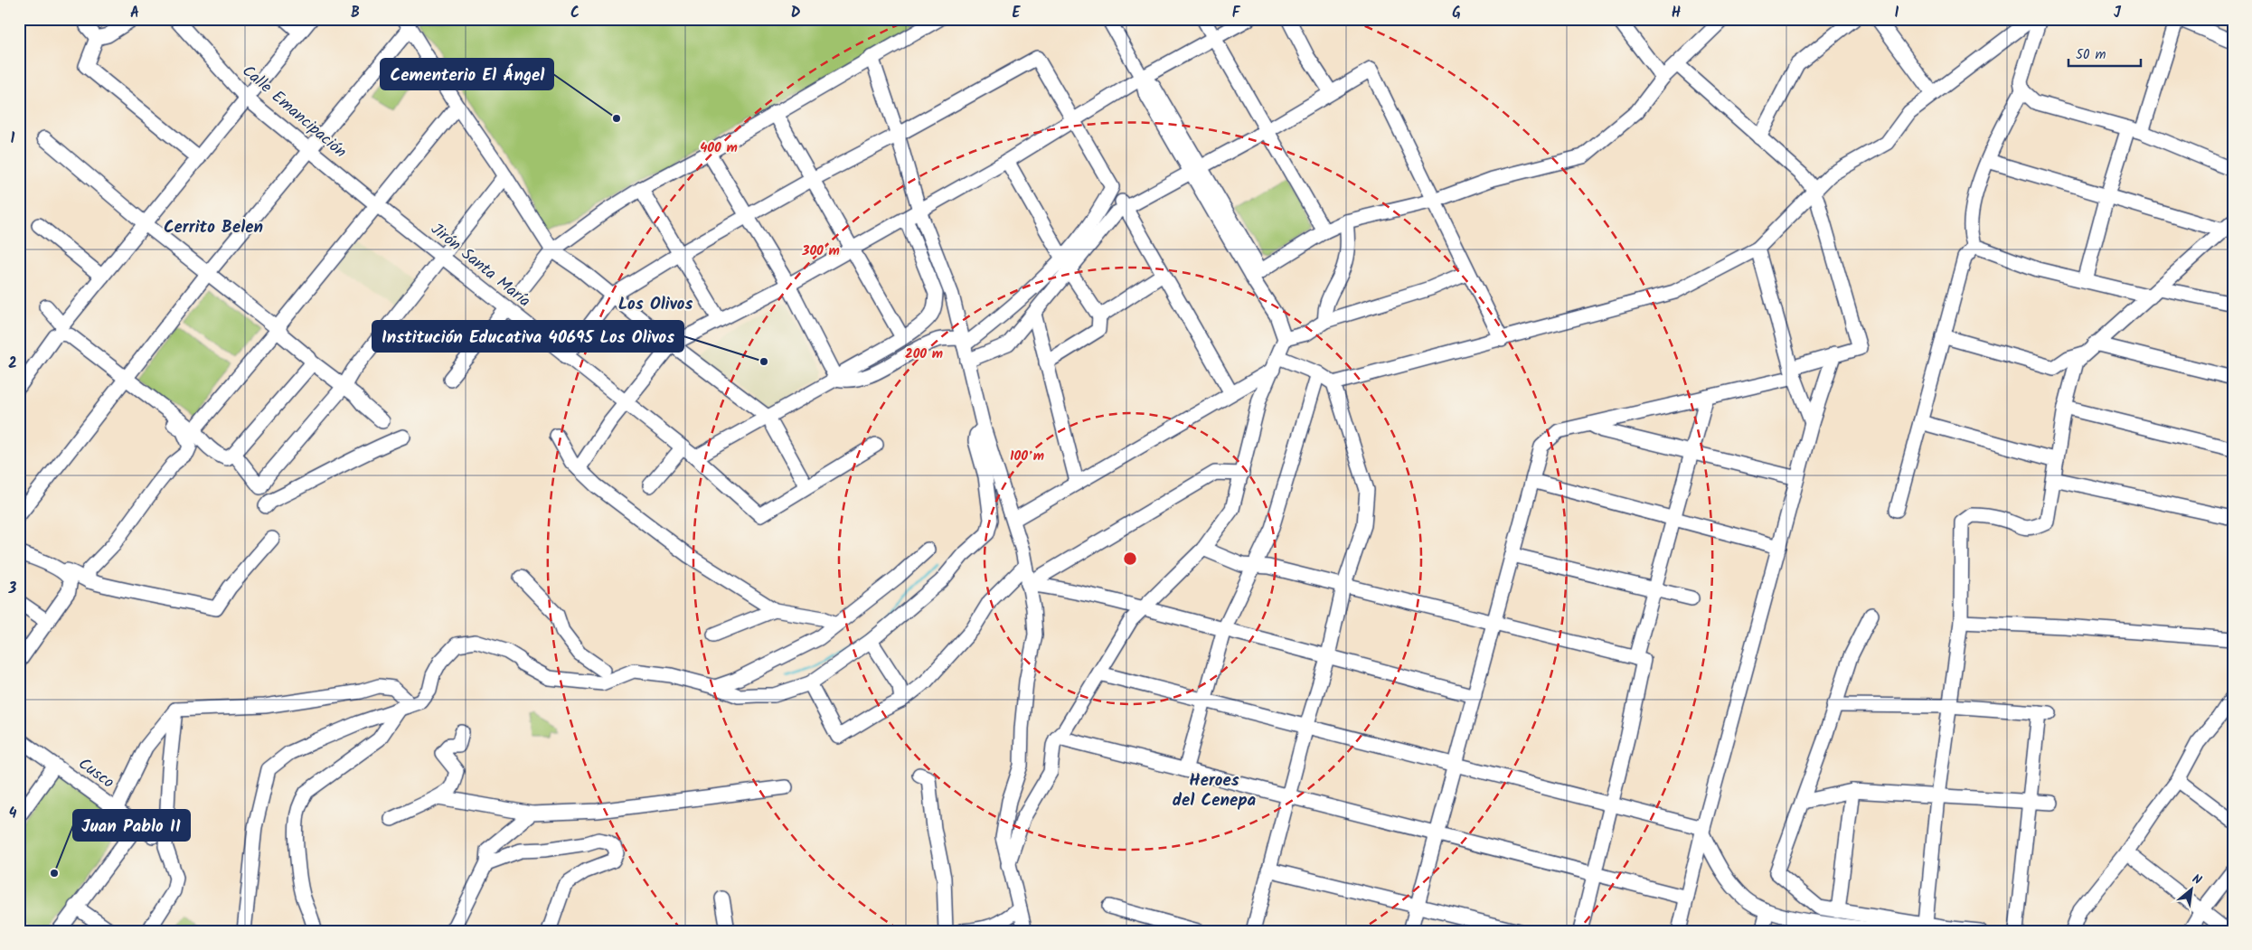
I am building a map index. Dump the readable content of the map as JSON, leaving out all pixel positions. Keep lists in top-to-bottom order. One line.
{"streets":{"street":["Calle Emancipación","Jirón Santa María","Cusco"]},"crossings":[["Calle Emancipación","Jirón Santa María"]],"districts":["Cerrito Belen","Los Olivos","Heroes del Cenepa"],"places":["Cementerio El Ángel","Institución Educativa 40695 Los Olivos","Juan Pablo II"],"scale_bar":"50 m","north":"top right","grid":{"columns":["A","B","C","D","E","F","G","H","I","J"],"rows":["1","2","3","4"]},"rings":["400 m","300 m","200 m","100 m"]}
